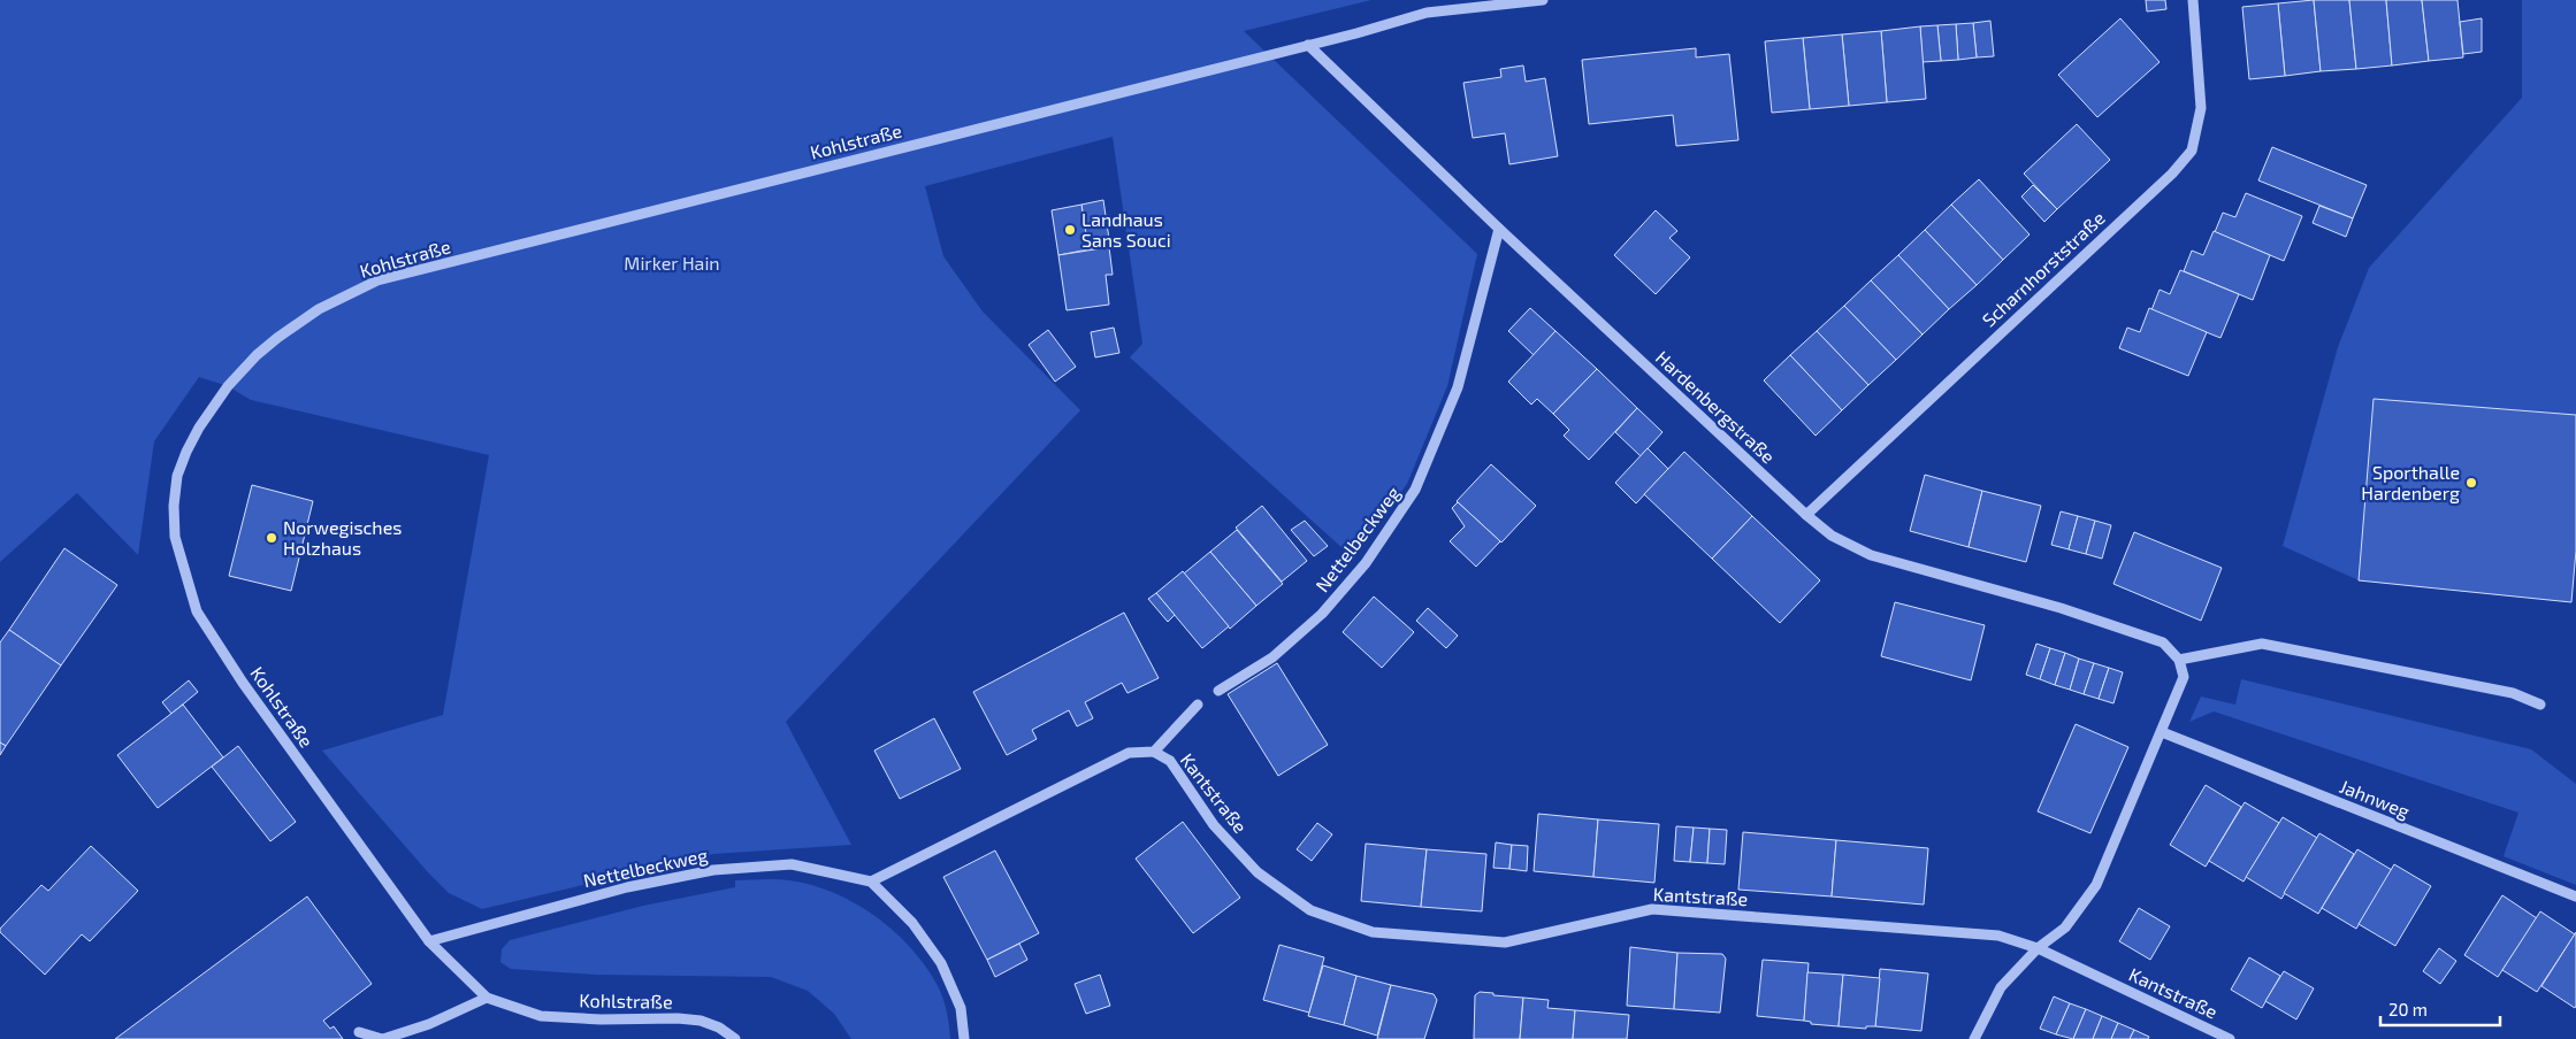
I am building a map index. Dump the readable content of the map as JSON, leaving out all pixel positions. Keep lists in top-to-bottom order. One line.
{"streets":{"street":["Kohlstraße","Scharnhorststraße","Hardenbergstraße","Nettelbeckweg","Kantstraße","Jahnweg"]},"crossings":[["Kohlstraße","Hardenbergstraße"],["Kohlstraße","Nettelbeckweg"],["Scharnhorststraße","Hardenbergstraße"],["Hardenbergstraße","Nettelbeckweg"]],"parks":["Mirker Hain"],"places":["Landhaus Sans Souci","Sporthalle Hardenberg","Norwegisches Holzhaus"],"scale_bar":"20 m"}
